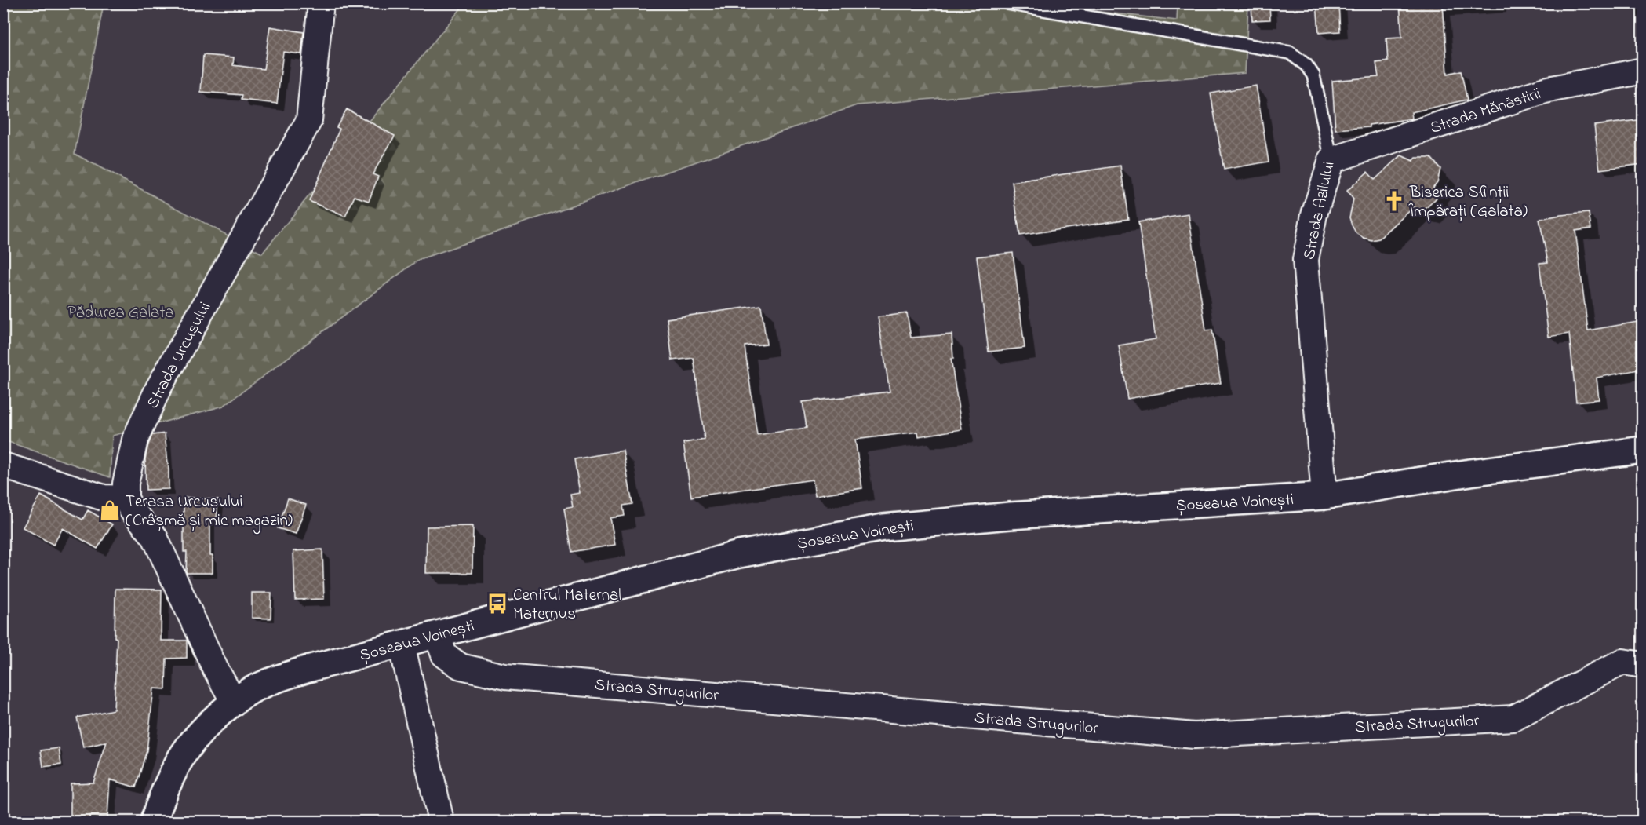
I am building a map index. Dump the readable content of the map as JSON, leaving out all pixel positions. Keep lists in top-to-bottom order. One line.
{"streets":{"main road":["Șoseaua Voinești"],"street":["Strada Mănăstirii","Strada Azilului","Strada Urcușului","Strada Strugurilor"]},"crossings":[["Strada Mănăstirii","Strada Azilului"],["Strada Azilului","Șoseaua Voinești"],["Șoseaua Voinești","Strada Strugurilor"]],"parks":["Pădurea Galata"],"places":{"church":["Biserica Sfinții Împărați (Galata)"],"shop":["Terasa Urcușului (Crâșmă și mic magazin)"],"bus stop":["Centrul Maternal Maternus"]}}
